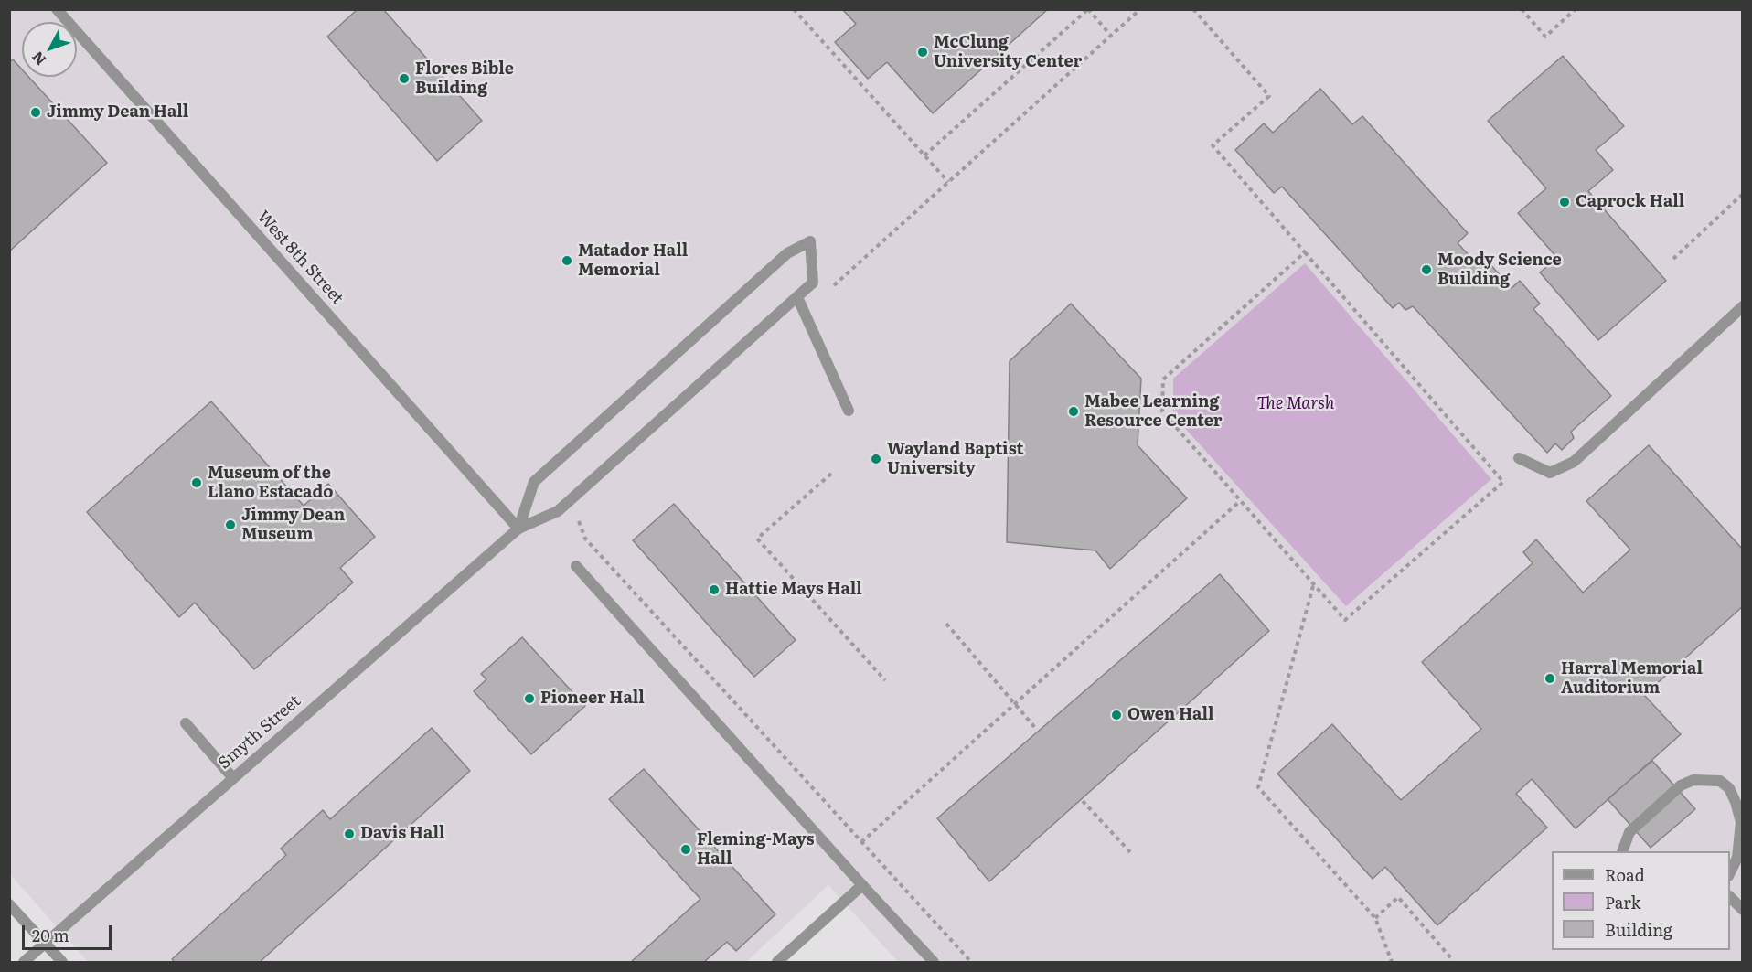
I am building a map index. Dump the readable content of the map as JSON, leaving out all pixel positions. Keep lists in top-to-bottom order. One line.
{"streets":{"street":["West 8th Street","Smyth Street"]},"crossings":[["West 8th Street","Smyth Street"]],"parks":["The Marsh"],"places":["McClung University Center","Flores Bible Building","Jimmy Dean Hall","Caprock Hall","Matador Hall Memorial","Moody Science Building","Mabee Learning Resource Center","Wayland Baptist University","Museum of the Llano Estacado","Jimmy Dean Museum","Hattie Mays Hall","Harral Memorial Auditorium","Pioneer Hall","Owen Hall","Davis Hall","Fleming-Mays Hall"],"legend":["Road","Park","Building"],"scale_bar":"20 m","north":"bottom left"}
